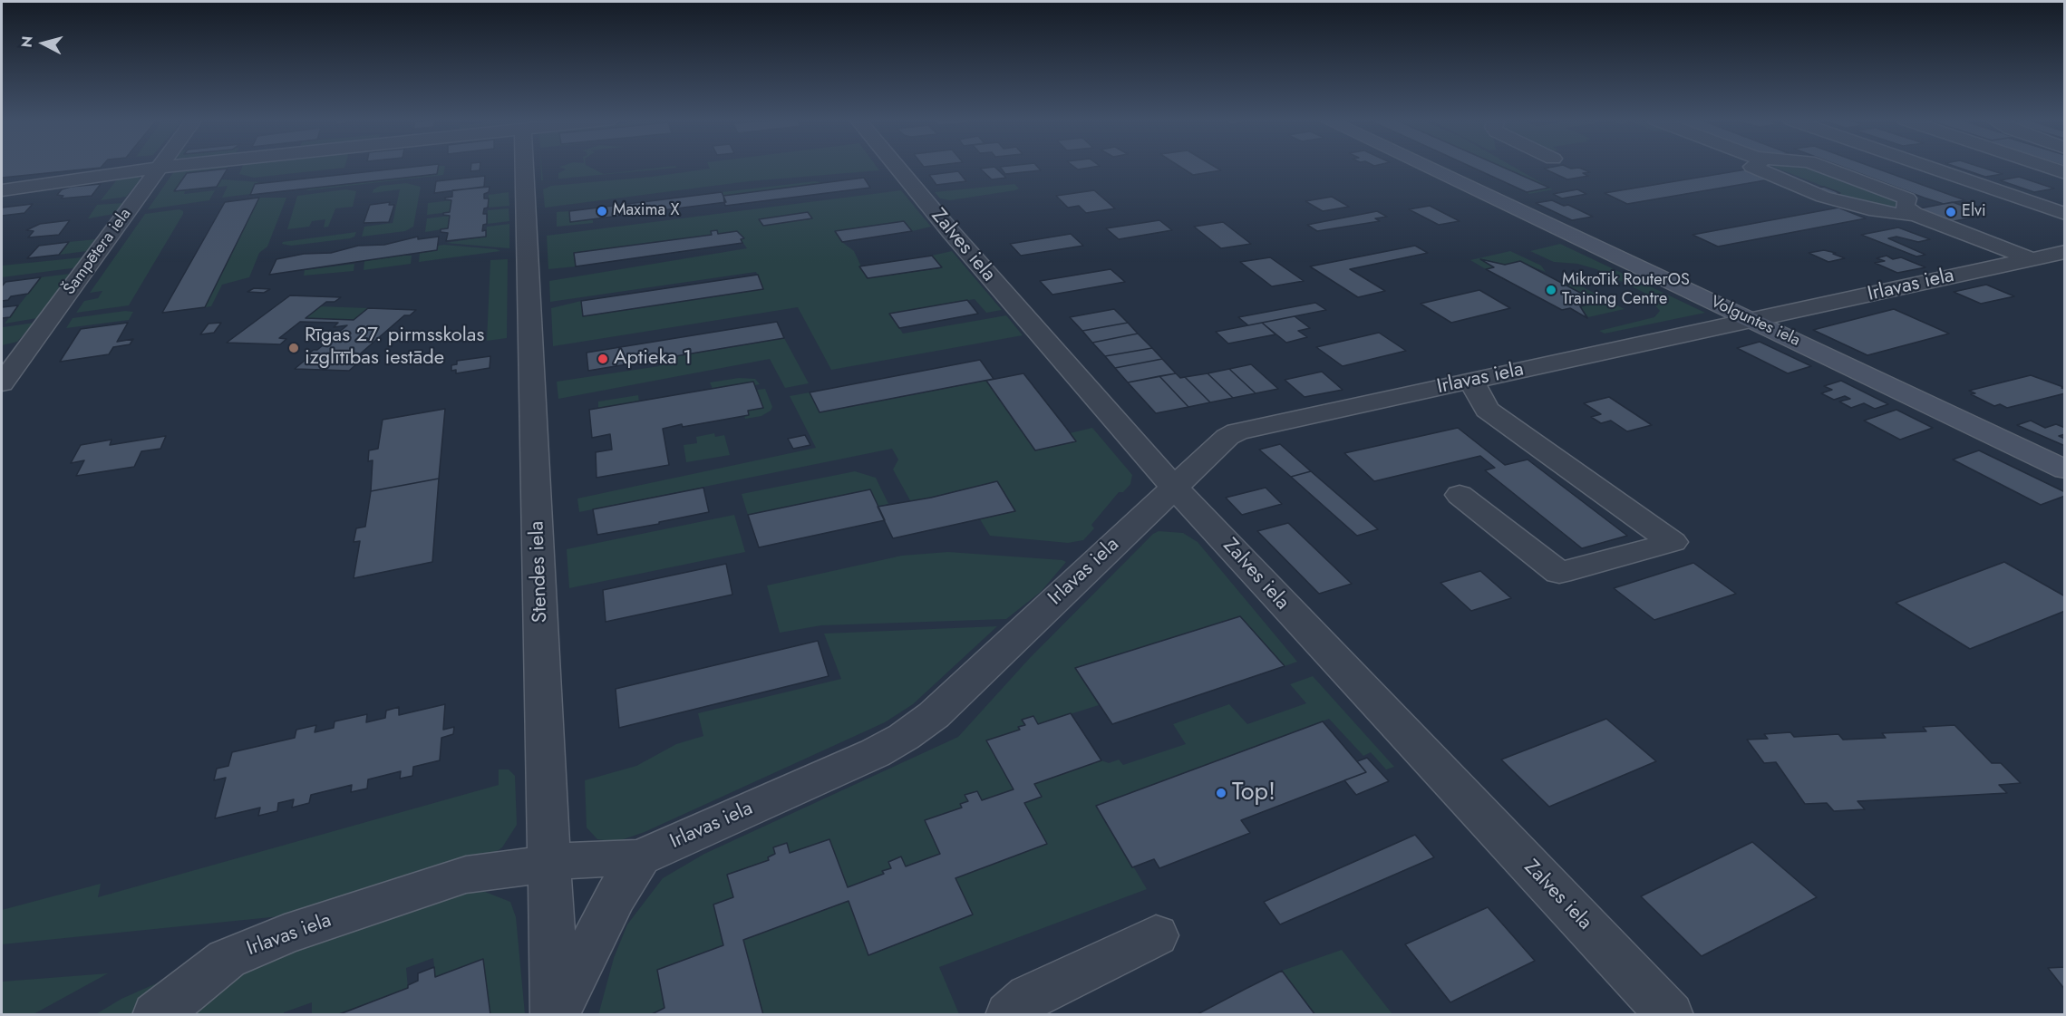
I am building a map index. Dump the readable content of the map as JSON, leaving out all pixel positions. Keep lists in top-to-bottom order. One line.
{"streets":{"street":["Zalves iela","Šampētera iela","Irlavas iela","Volguntes iela","Stendes iela"]},"crossings":[["Zalves iela","Irlavas iela"],["Irlavas iela","Volguntes iela"],["Irlavas iela","Stendes iela"]],"places":["Maxima X","Elvi","MikroTik RouterOS Training Centre","Rīgas 27. pirmsskolas izglītības iestāde","Aptieka 1","Top!"],"north":"left"}
